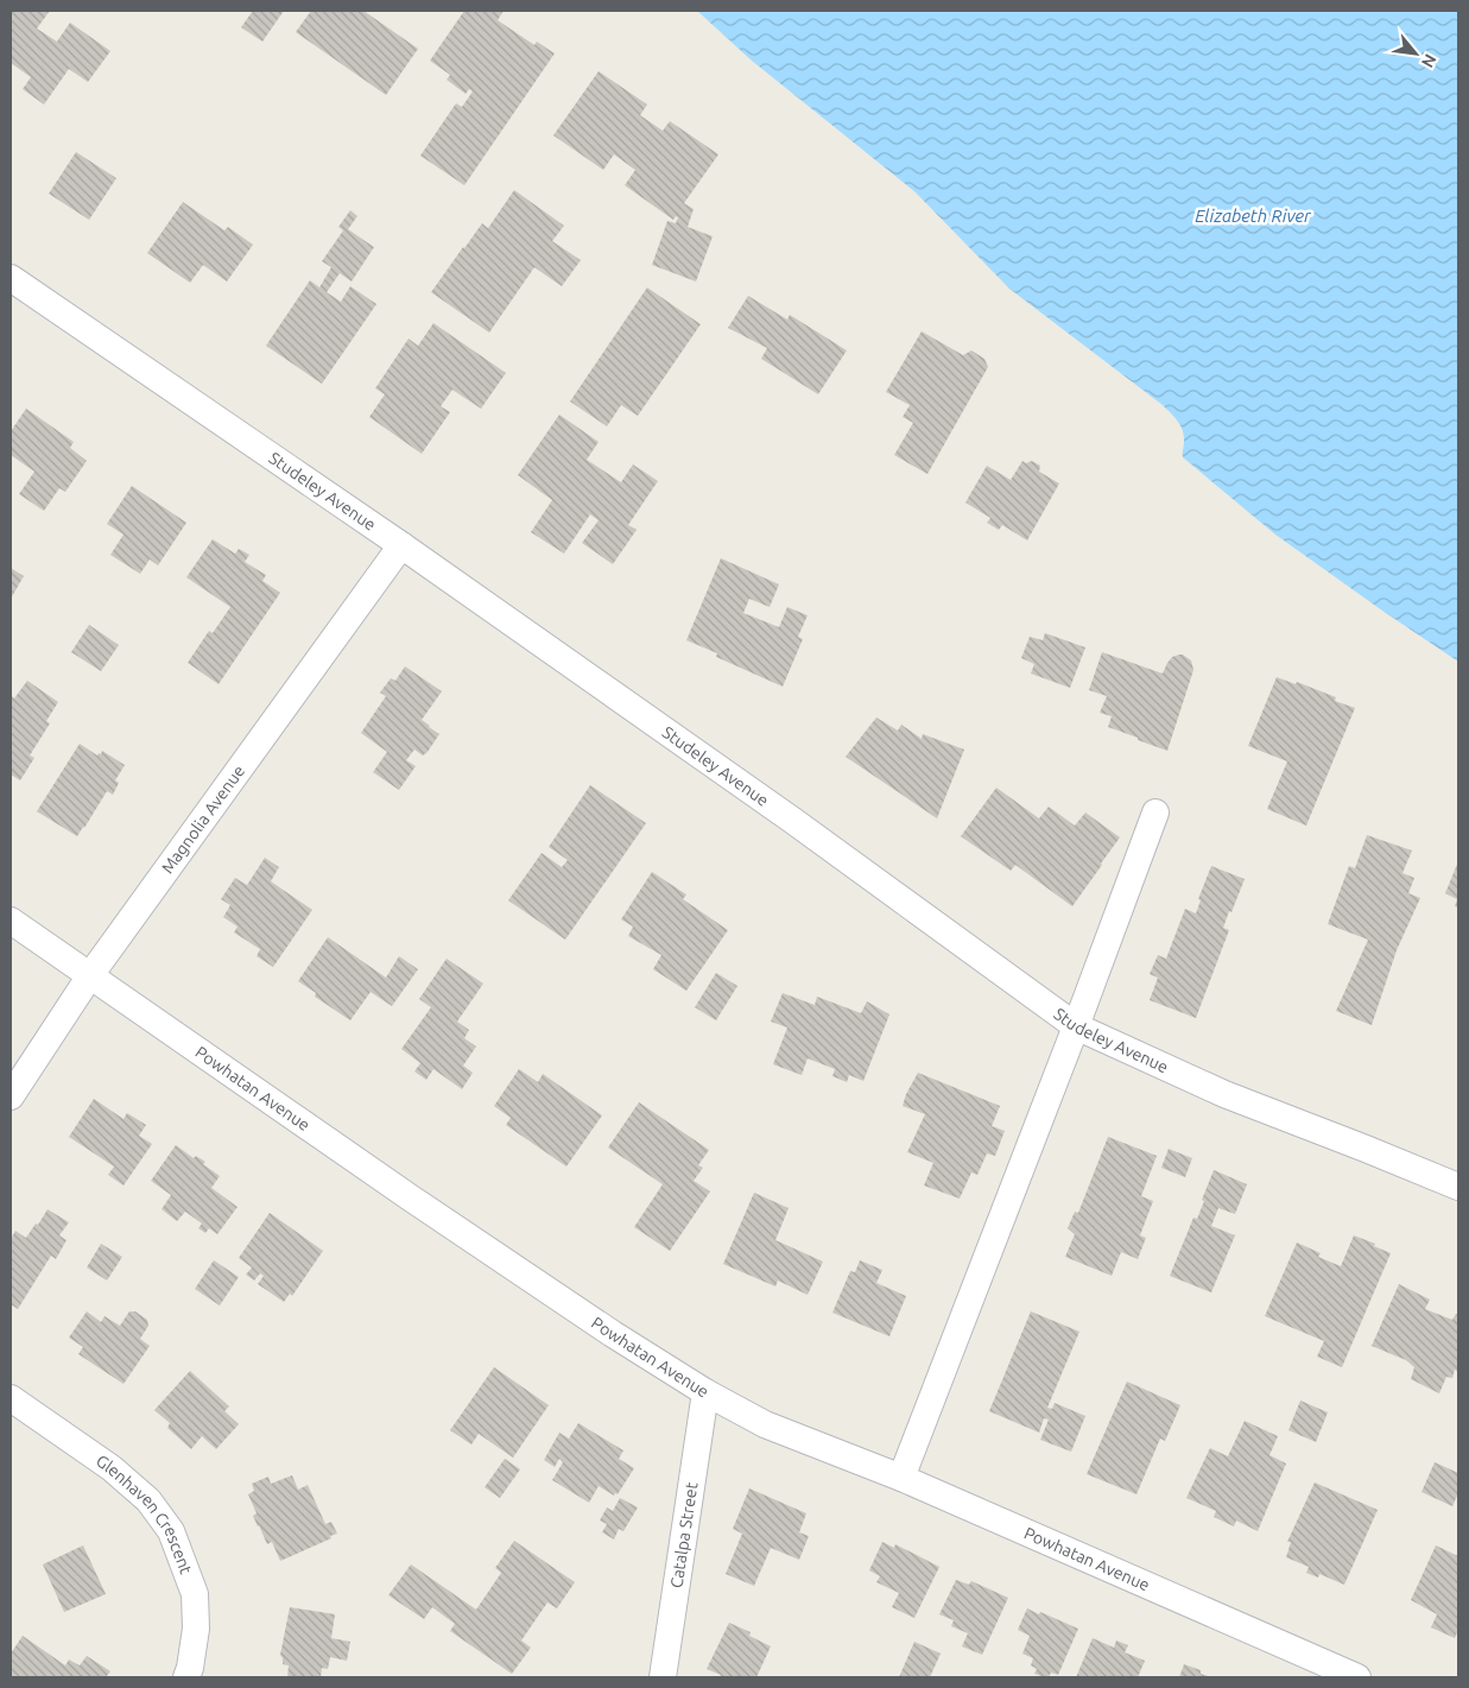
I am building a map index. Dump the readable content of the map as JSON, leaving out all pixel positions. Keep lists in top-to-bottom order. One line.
{"streets":{"street":["Studeley Avenue","Magnolia Avenue","Powhatan Avenue","Glenhaven Crescent","Catalpa Street"]},"crossings":[["Studeley Avenue","Magnolia Avenue"],["Magnolia Avenue","Powhatan Avenue"],["Powhatan Avenue","Catalpa Street"]],"water":["Elizabeth River"],"north":"bottom right"}
